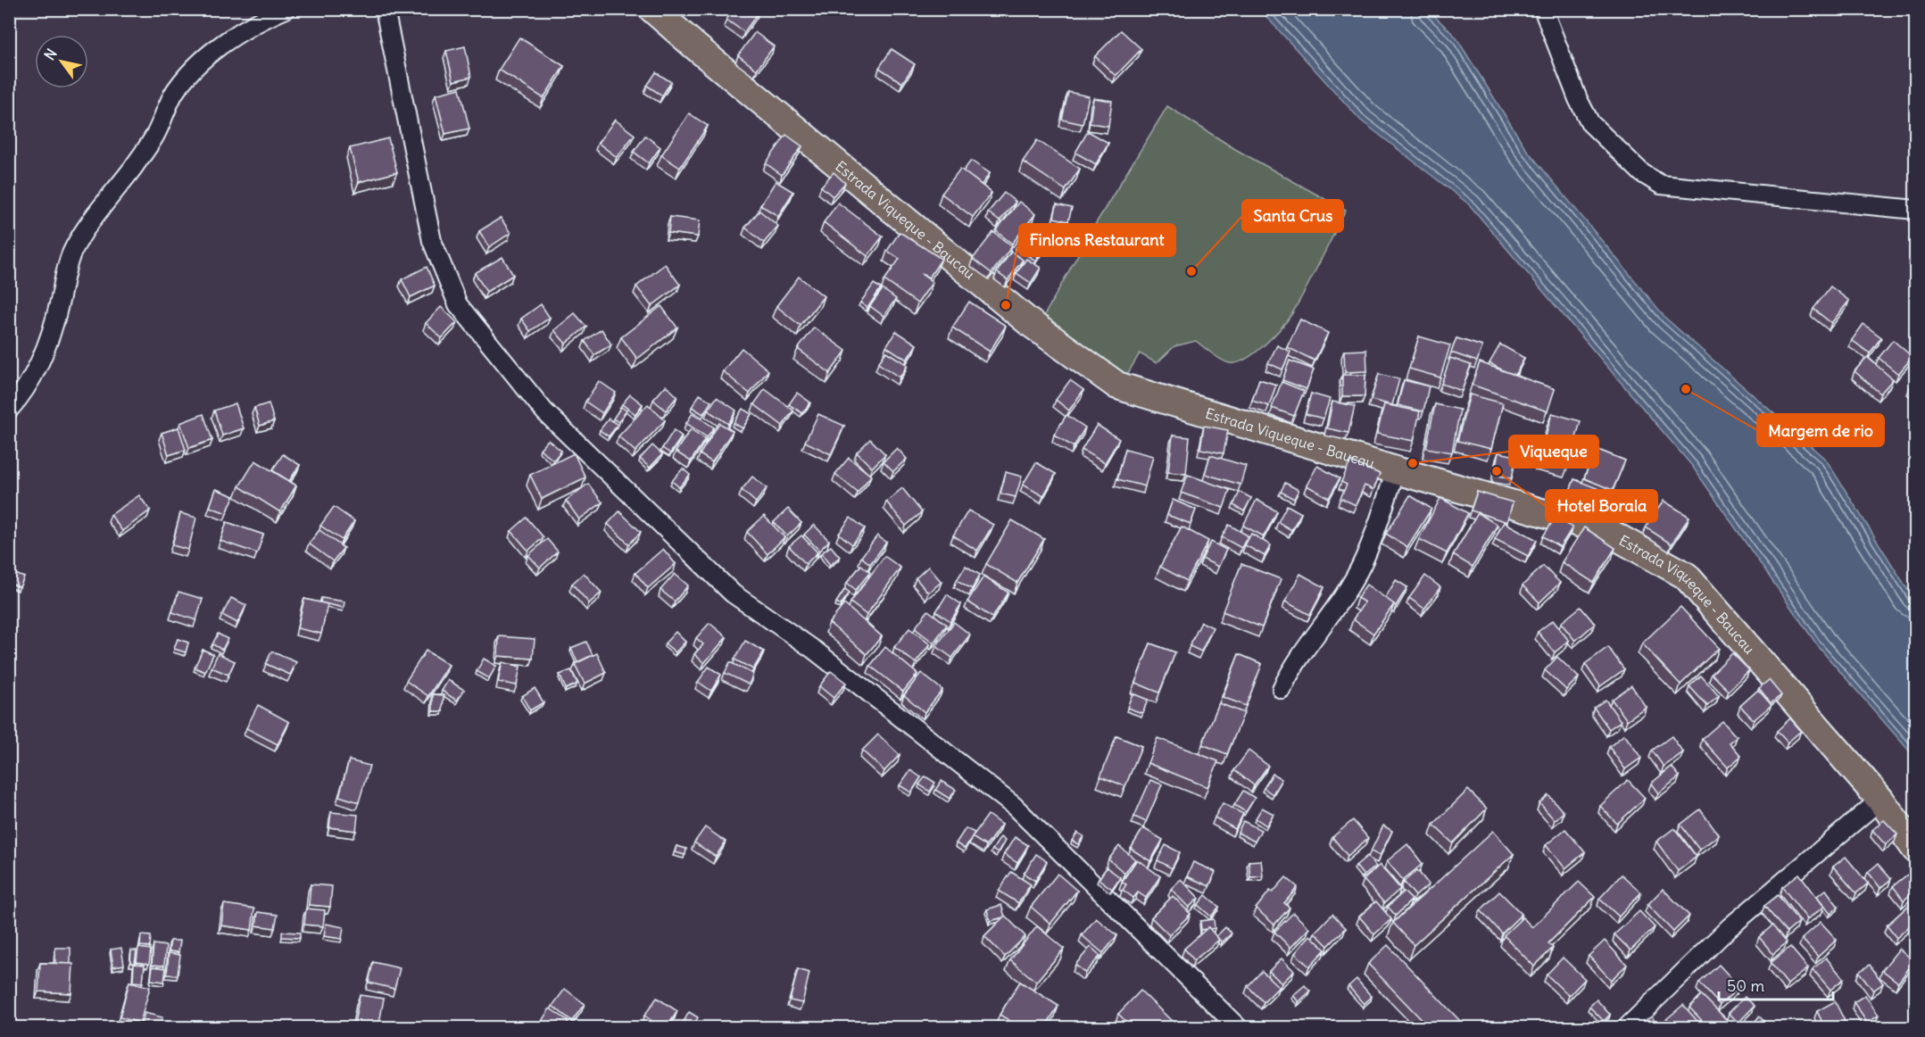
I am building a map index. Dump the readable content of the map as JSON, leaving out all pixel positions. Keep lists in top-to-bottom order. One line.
{"streets":{"main road":["Estrada Viqueque - Baucau"]},"places":["Santa Crus","Finlons Restaurant","Margem de rio","Viqueque","Hotel Borala"],"scale_bar":"50 m","north":"top left"}
